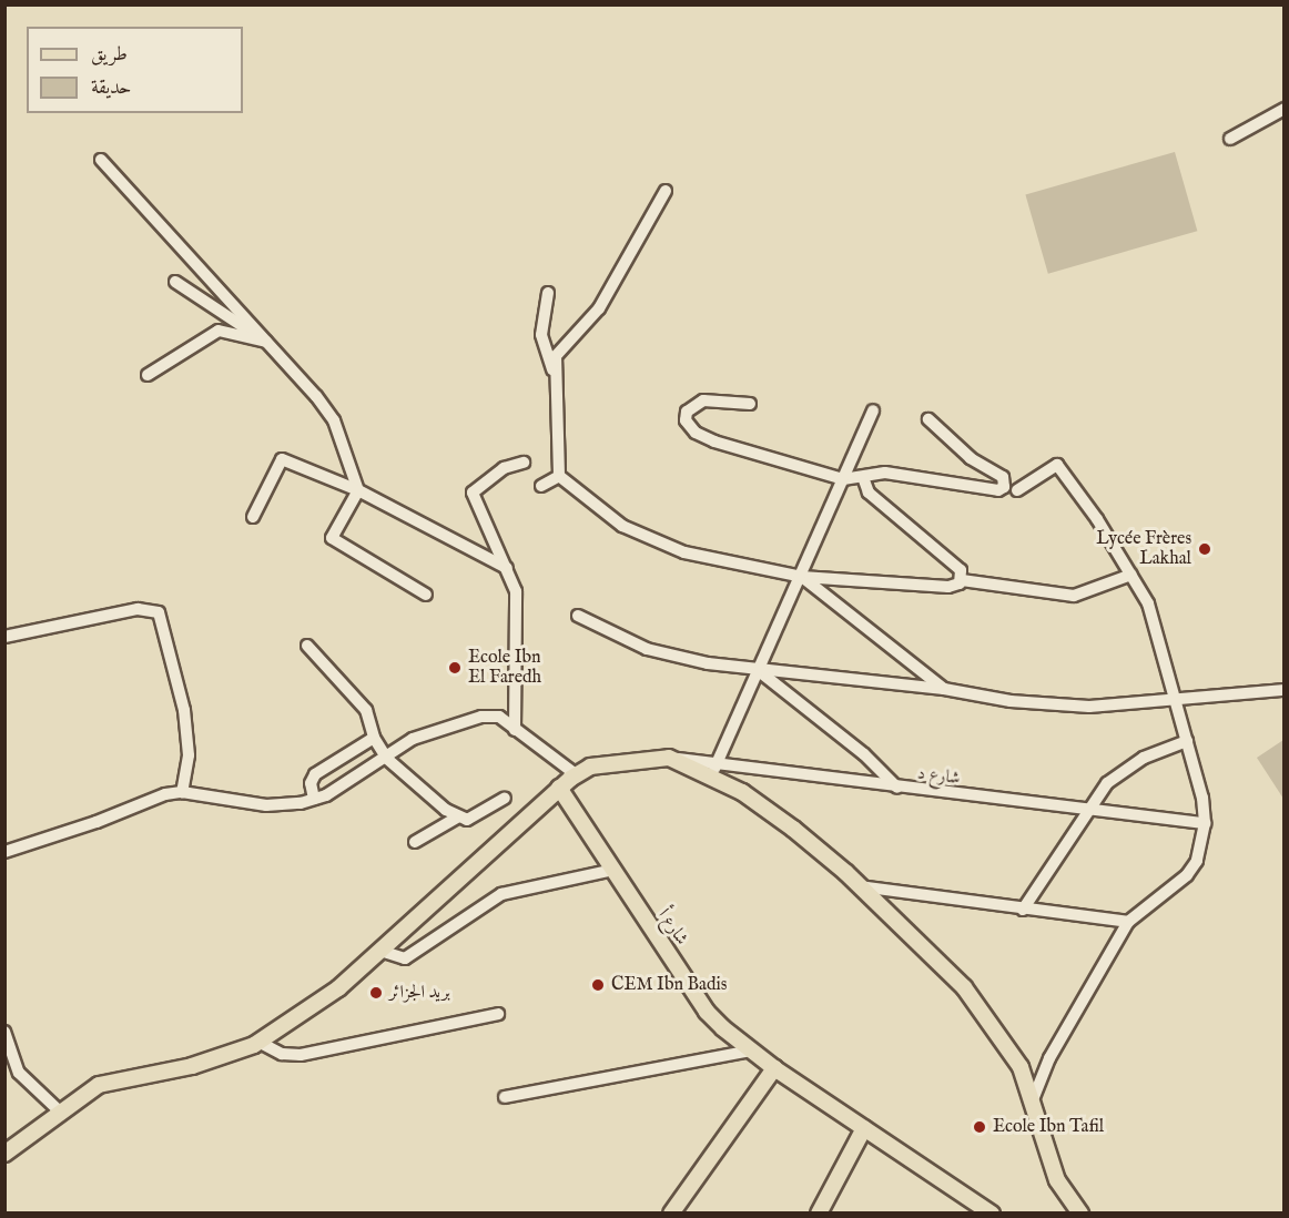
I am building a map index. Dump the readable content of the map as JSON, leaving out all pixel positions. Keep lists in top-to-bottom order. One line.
{"streets":{"main road":["شارع أ"],"street":["شارع د"]},"places":["Lycée Frères Lakhal","Ecole Ibn El Faredh","CEM Ibn Badis","بريد الجزائر","Ecole Ibn Tafil"],"legend":["طريق","حديقة"]}
